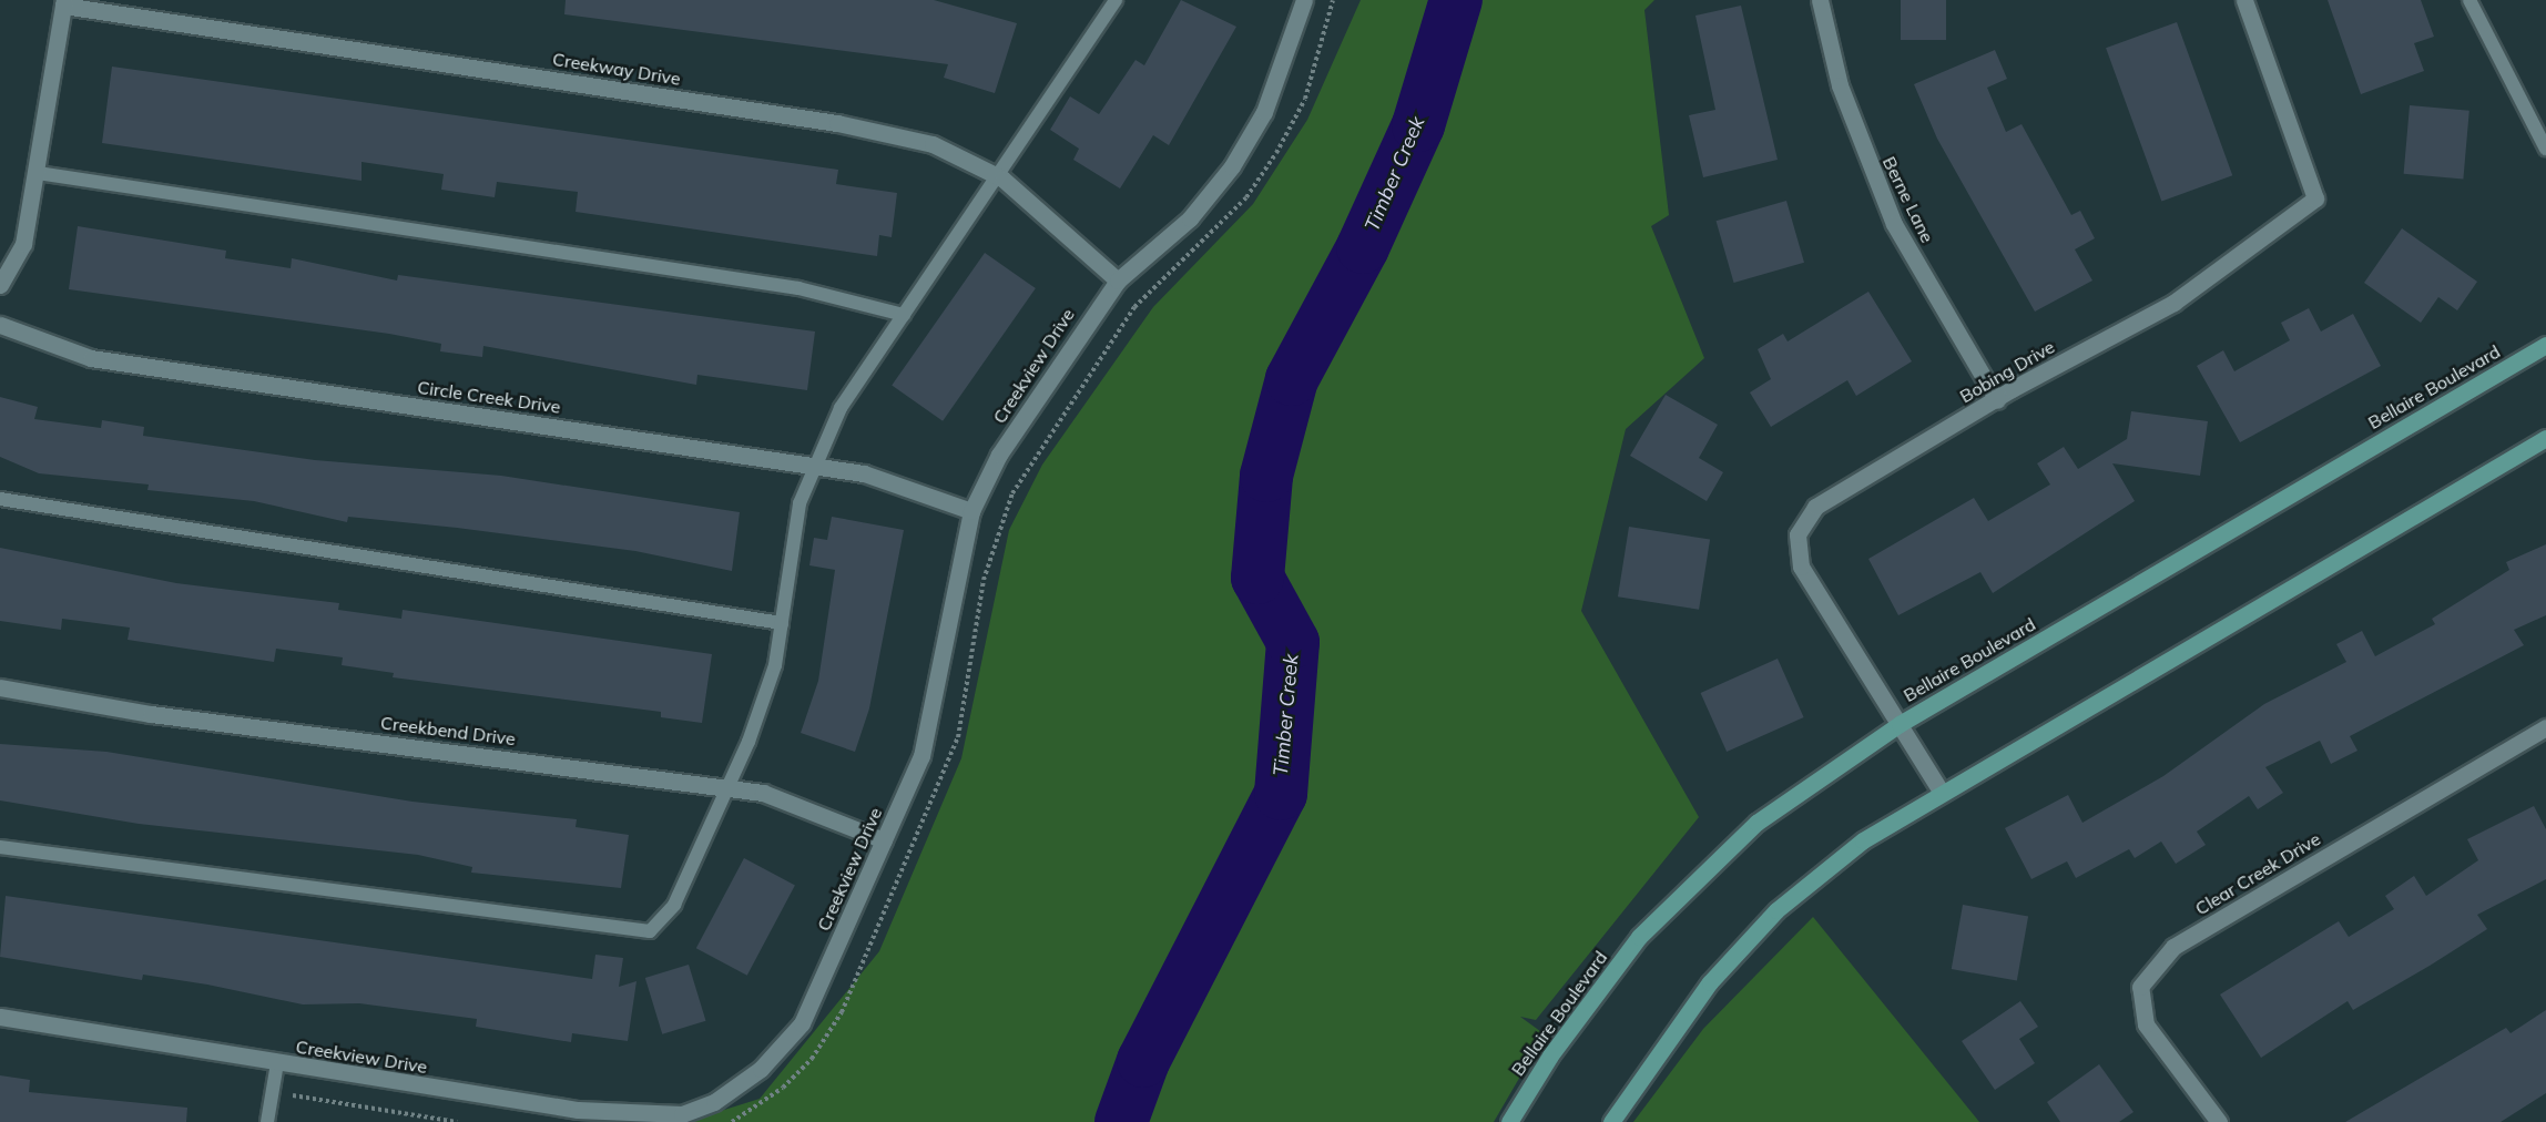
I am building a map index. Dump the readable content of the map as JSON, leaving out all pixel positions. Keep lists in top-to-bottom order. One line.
{"streets":{"main road":["Bellaire Boulevard"],"street":["Creekway Drive","Berne Lane","Creekview Drive","Bobing Drive","Circle Creek Drive","Creekbend Drive","Clear Creek Drive"]},"crossings":[["Creekway Drive","Creekview Drive"],["Berne Lane","Bobing Drive"],["Creekview Drive","Circle Creek Drive"],["Creekview Drive","Creekbend Drive"],["Bobing Drive","Bellaire Boulevard"]],"water":["Timber Creek"]}
